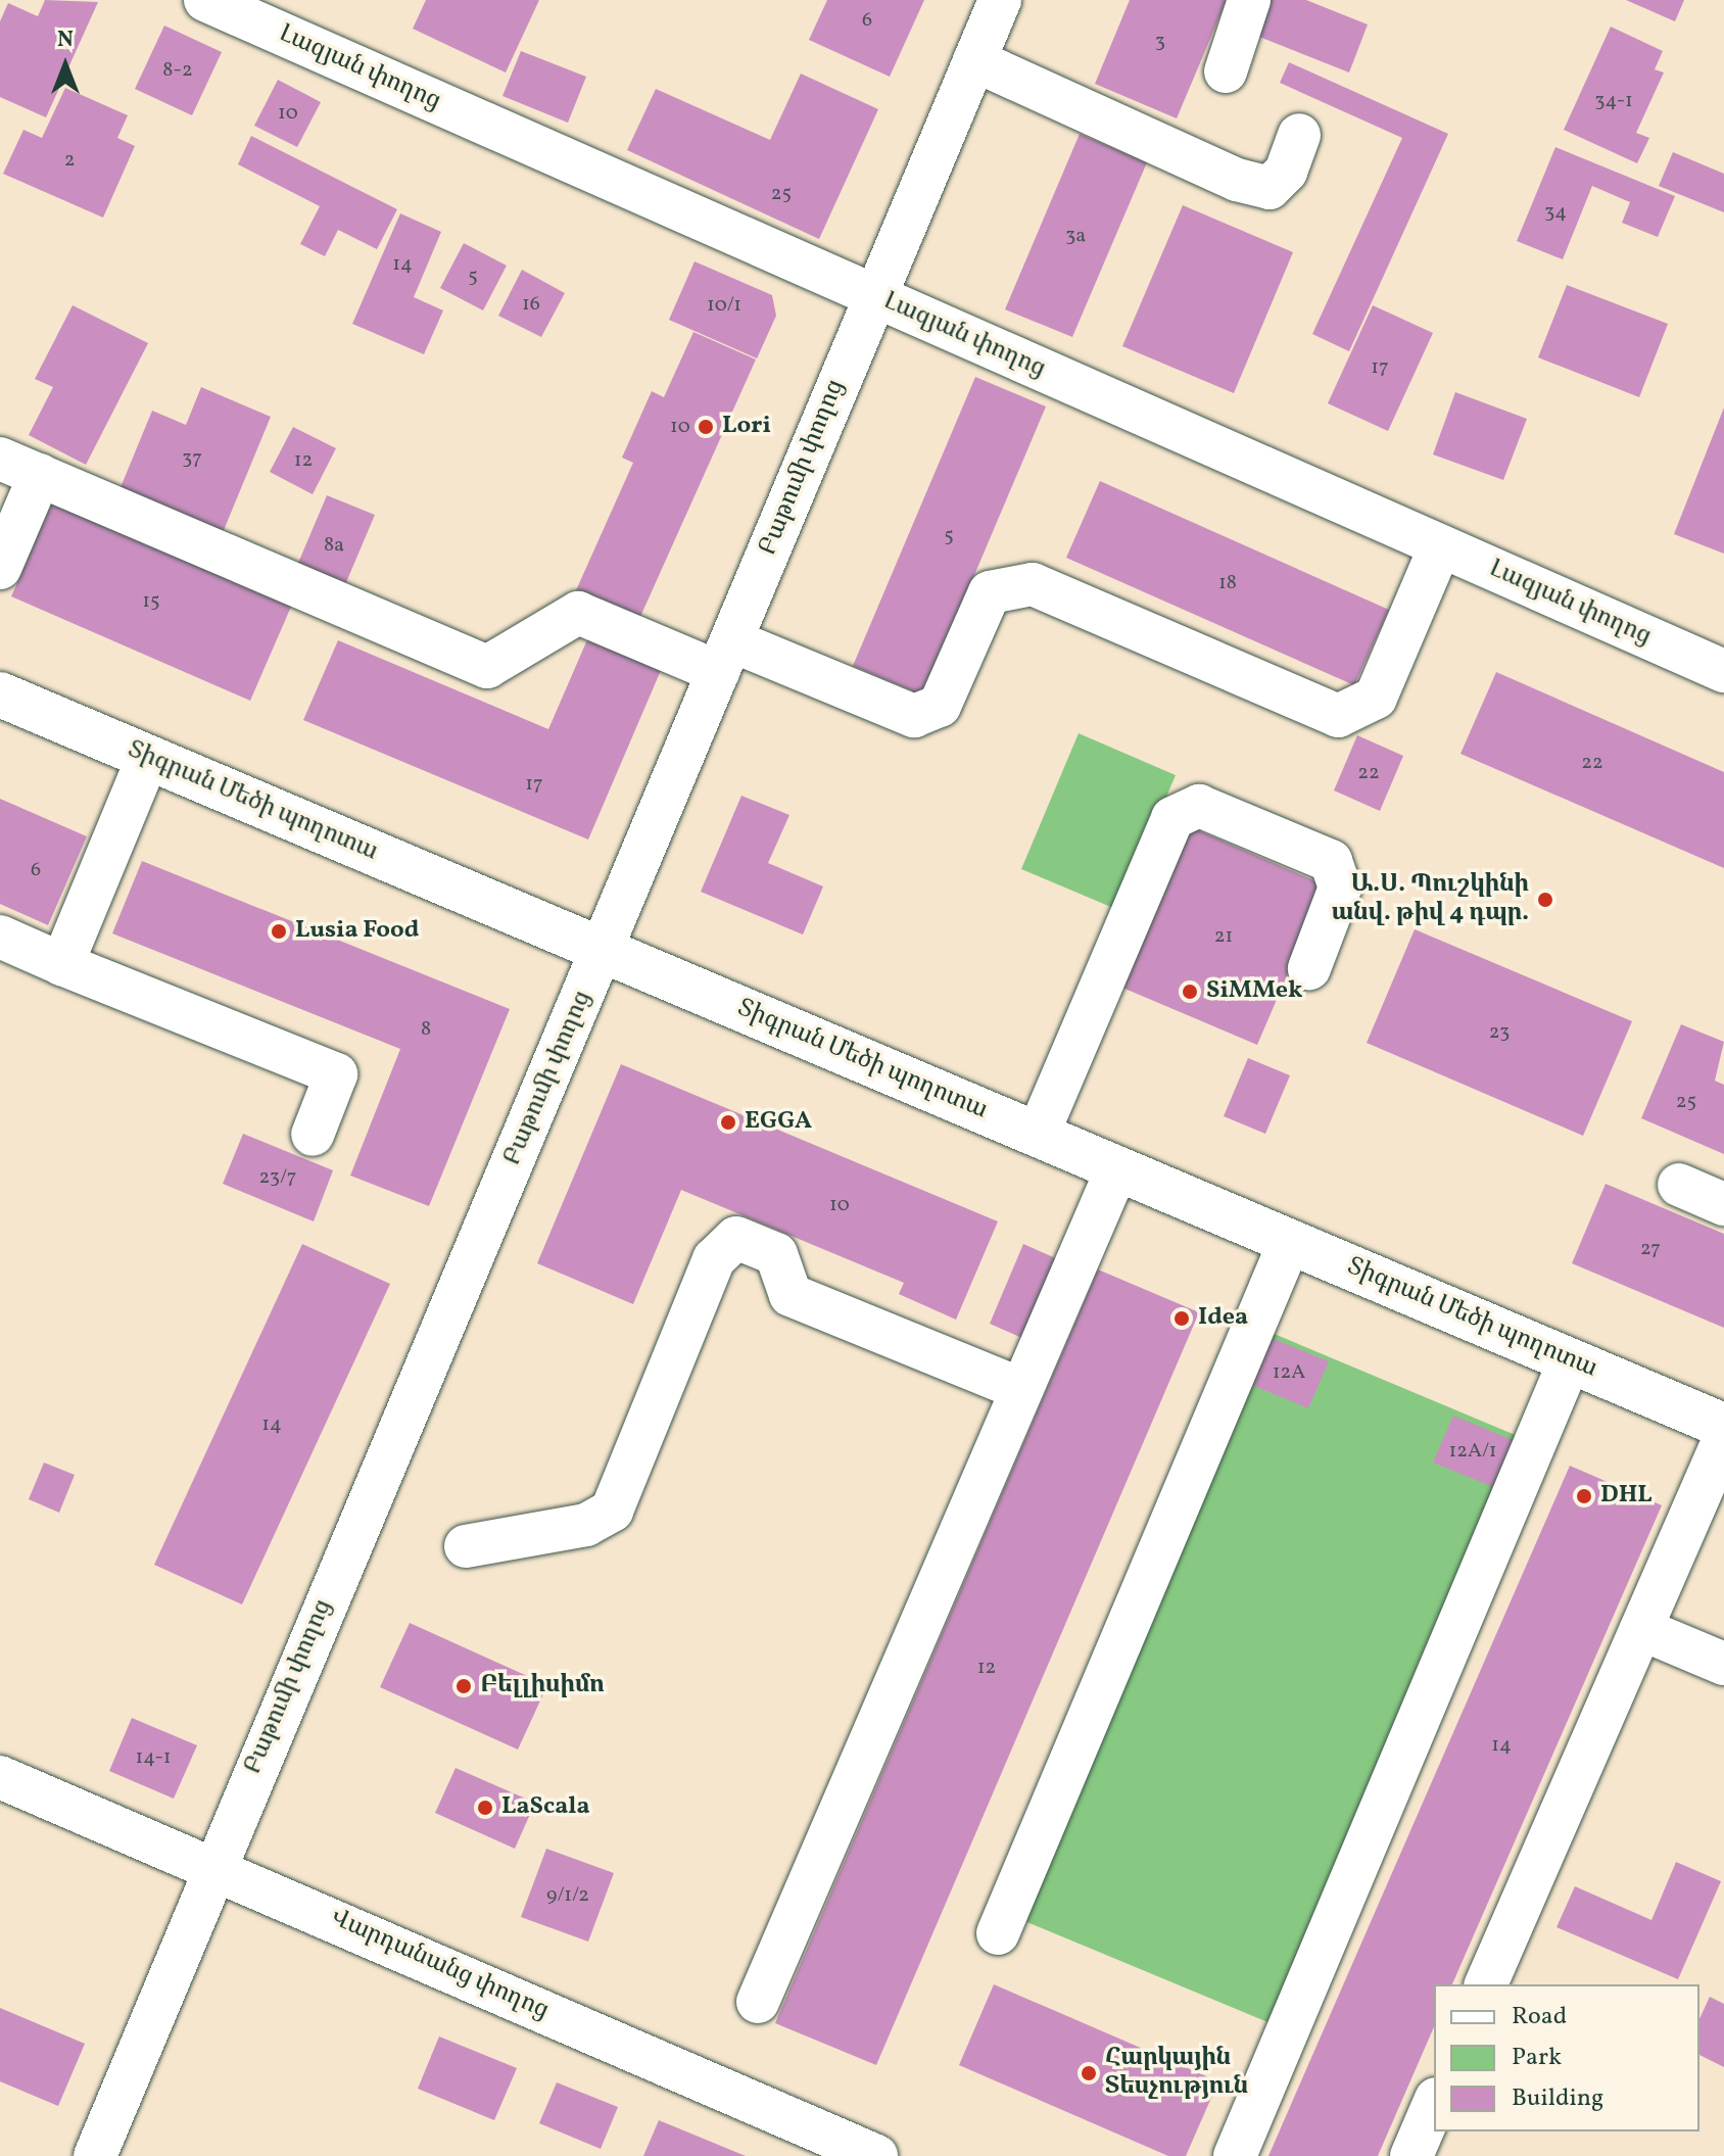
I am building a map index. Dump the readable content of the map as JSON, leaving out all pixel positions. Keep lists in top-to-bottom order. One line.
{"streets":{"main road":["Տիգրան Մեծի պողոտա"],"street":["Լազյան փողոց","Բաթումի փողոց","Վարդանանց փողոց"]},"crossings":[["Լազյան փողոց","Բաթումի փողոց"],["Բաթումի փողոց","Տիգրան Մեծի պողոտա"],["Բաթումի փողոց","Վարդանանց փողոց"]],"places":["Lori","Ա.Ս. Պուշկինի անվ. թիվ 4 դպր.","Lusia Food","SiMMek","EGGA","Idea","DHL","Բելլիսիմո","LaScala","Հարկային Տեսչություն"],"house_numbers":["6","3","8-2","34-1","10","2","25","34","3a","14","5","16","10/1","17","10","37","12","5","8a","18","15","22","22","17","6","21","8","23","25","23/7","10","27","12A","14","12A/1","12","14","14-1","9/1/2"],"legend":["Road","Park","Building"],"north":"top"}
